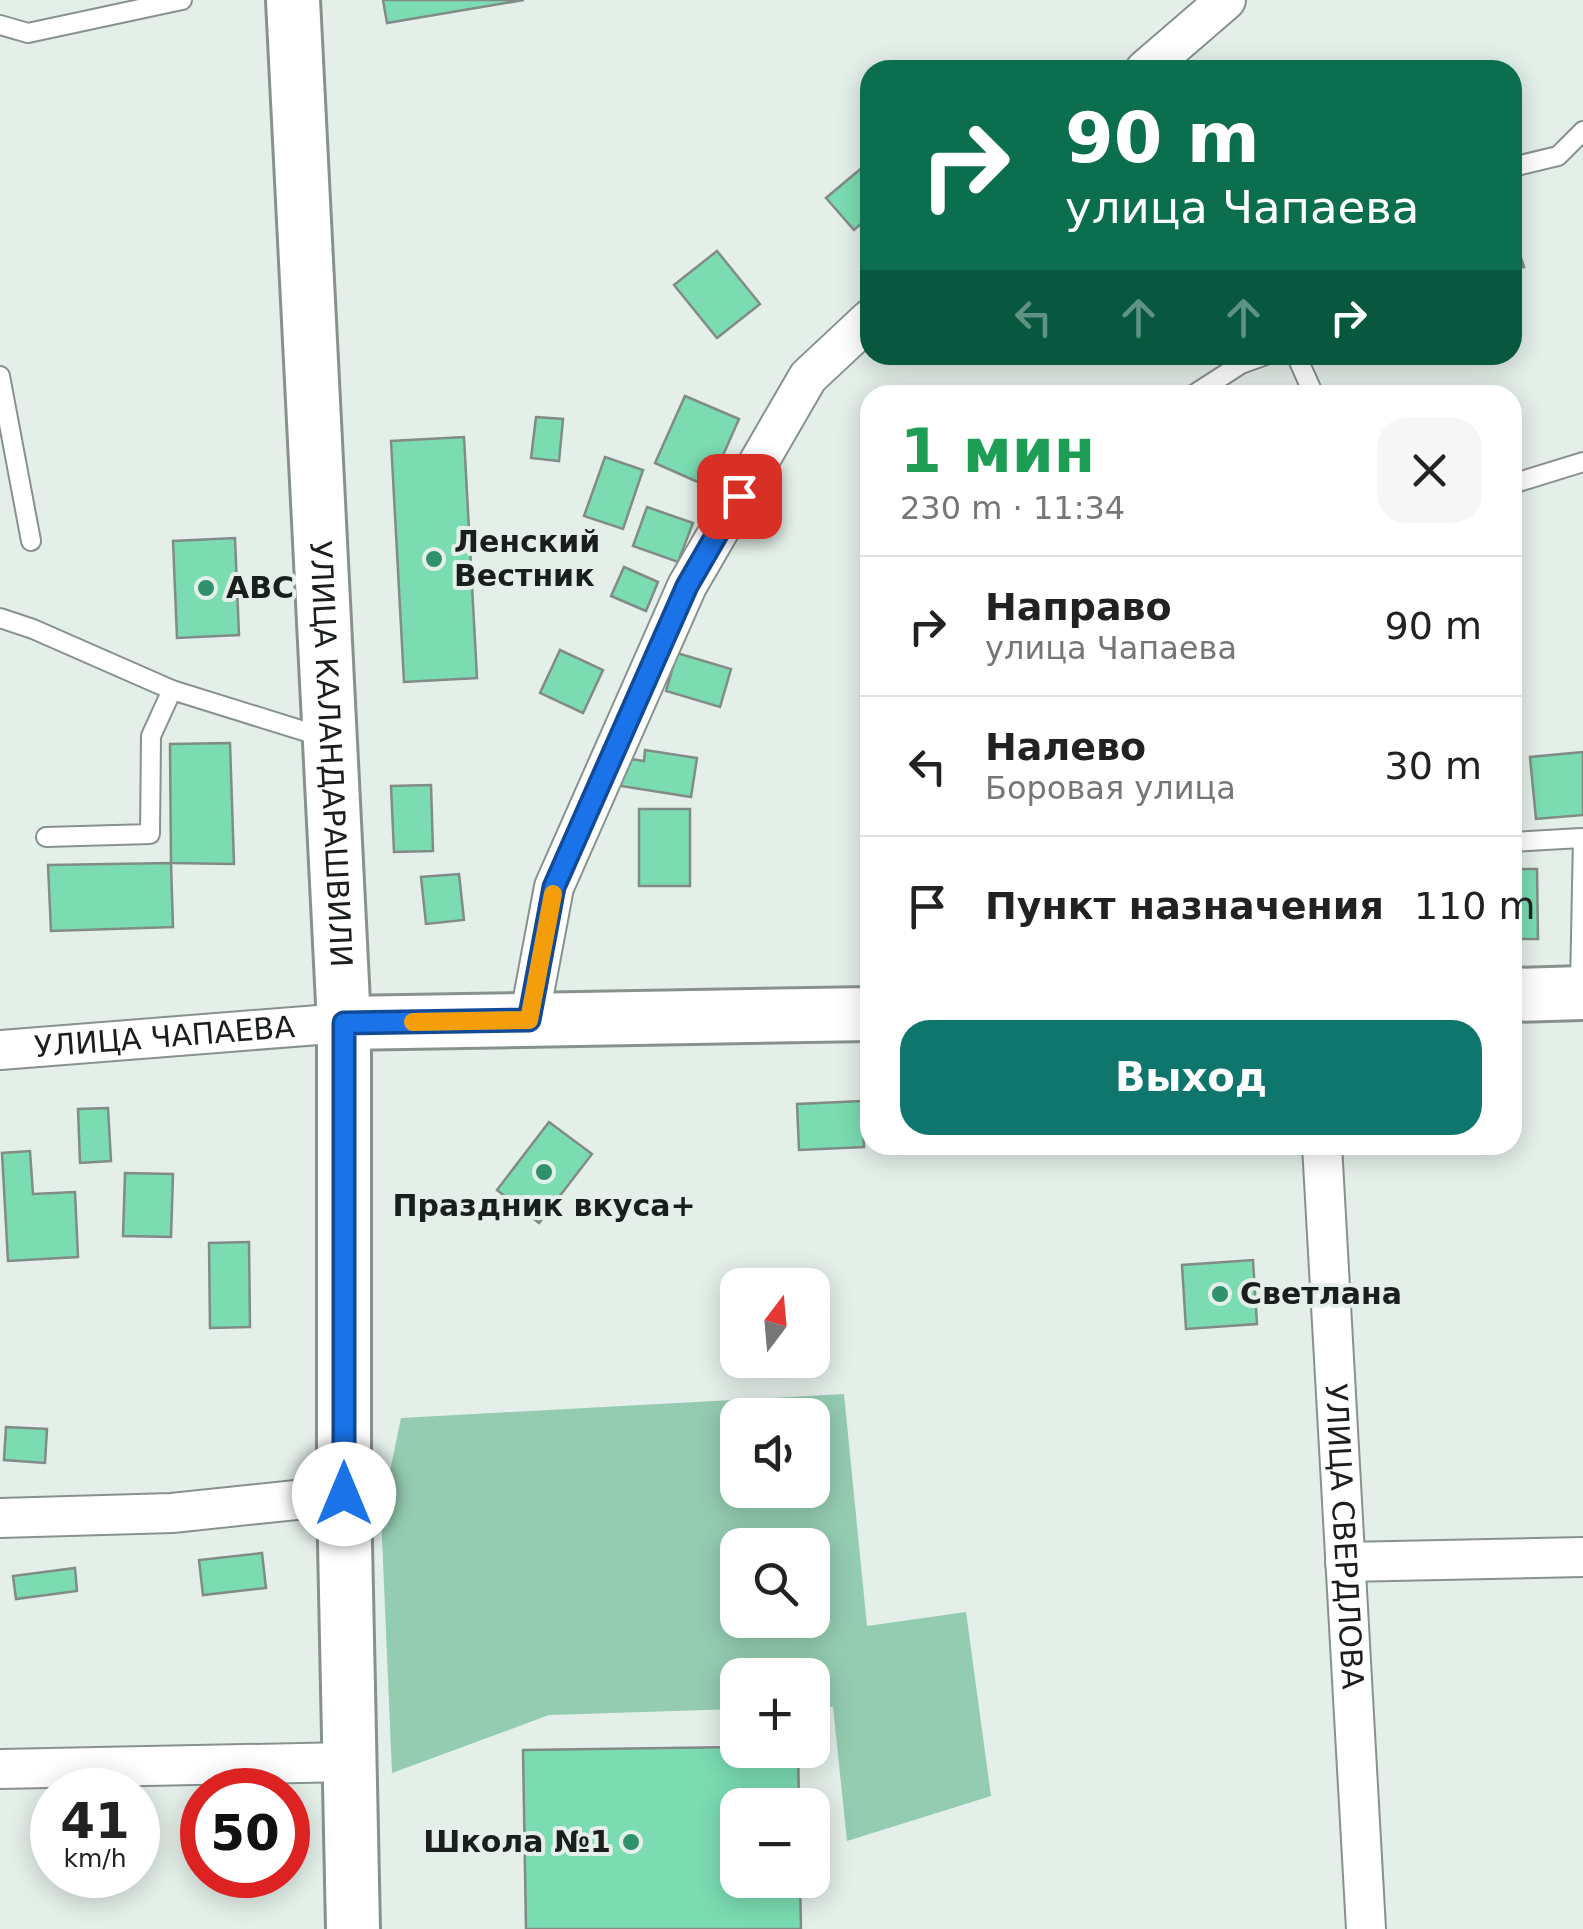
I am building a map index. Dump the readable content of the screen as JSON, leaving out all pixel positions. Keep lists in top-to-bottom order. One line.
{"streets":{"main road":["УЛИЦА КАЛАНДАРАШВИЛИ","УЛИЦА ЧАПАЕВА"],"street":["УЛИЦА СВЕРДЛОВА"]},"crossings":[["УЛИЦА КАЛАНДАРАШВИЛИ","УЛИЦА ЧАПАЕВА"]],"places":["Ленский Вестник","ABC","Праздник вкуса+","Светлана","Школа №1"],"north":"top","page":{"turn":["90 m","улица Чапаева"],"heading":["1 мин","230 m · 11:34"],"list":[{"name":"Направо","note":"улица Чапаева","value":"90 m"},{"name":"Налево","note":"Боровая улица","value":"30 m"},{"name":"Пункт назначения","value":"110 m"}],"buttons":"Выход","map_buttons":["+","−"],"speed":"41 km/h","limit":"50"}}
